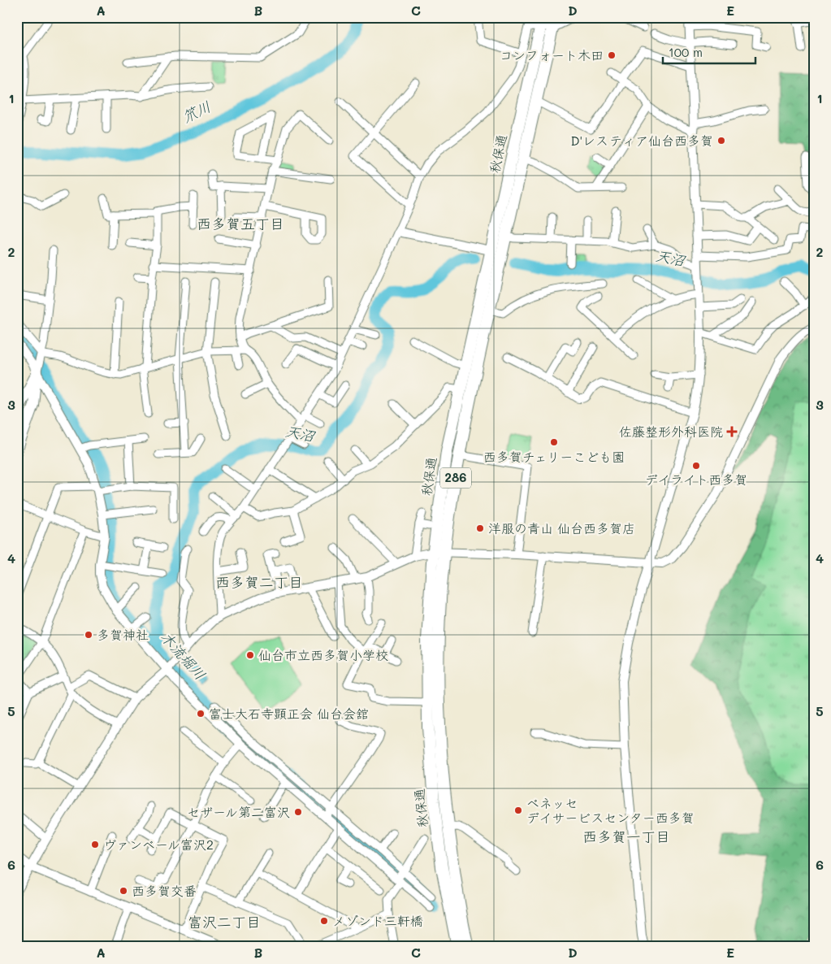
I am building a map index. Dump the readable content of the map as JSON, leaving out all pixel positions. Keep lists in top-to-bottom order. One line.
{"streets":{"highway":["秋保通","286"]},"districts":["西多賀五丁目","西多賀二丁目","西多賀一丁目","富沢二丁目"],"water":["笊川","天沼","木流堀川"],"places":{"other":["コンフォート木田","D'レスティア仙台西多賀","西多賀チェリーこども園","デイライト西多賀","洋服の青山 仙台西多賀店","多賀神社","仙台市立西多賀小学校","富士大石寺顕正会 仙台会舘","ベネッセ デイサービスセンター西多賀","セザール第二富沢","ヴァンベール富沢2","西多賀交番","メゾンド三軒橋"],"health":["佐藤整形外科医院"]},"scale_bar":"100 m","grid":{"columns":["A","B","C","D","E"],"rows":["1","2","3","4","5","6"]}}
